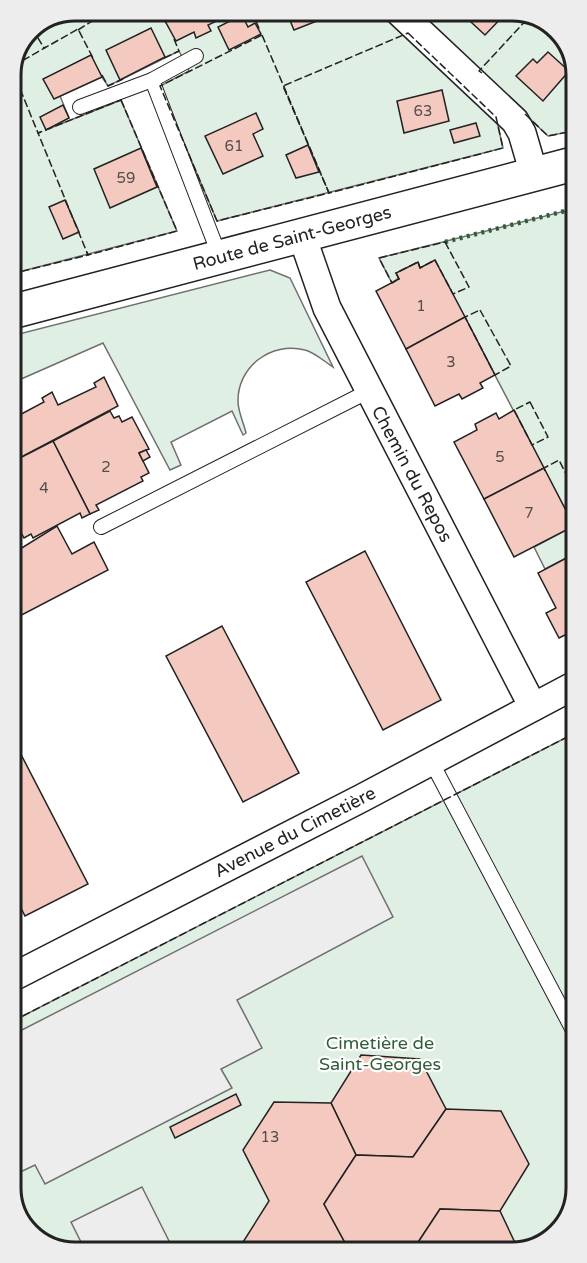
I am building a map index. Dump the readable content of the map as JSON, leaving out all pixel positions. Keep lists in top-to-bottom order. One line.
{"streets":{"street":["Route de Saint-Georges","Chemin du Repos","Avenue du Cimetière"]},"crossings":[["Route de Saint-Georges","Chemin du Repos"],["Chemin du Repos","Avenue du Cimetière"]],"parks":["Cimetière de Saint-Georges"],"house_numbers":["63","61","59","1","3","5","2","4","7","13"]}
